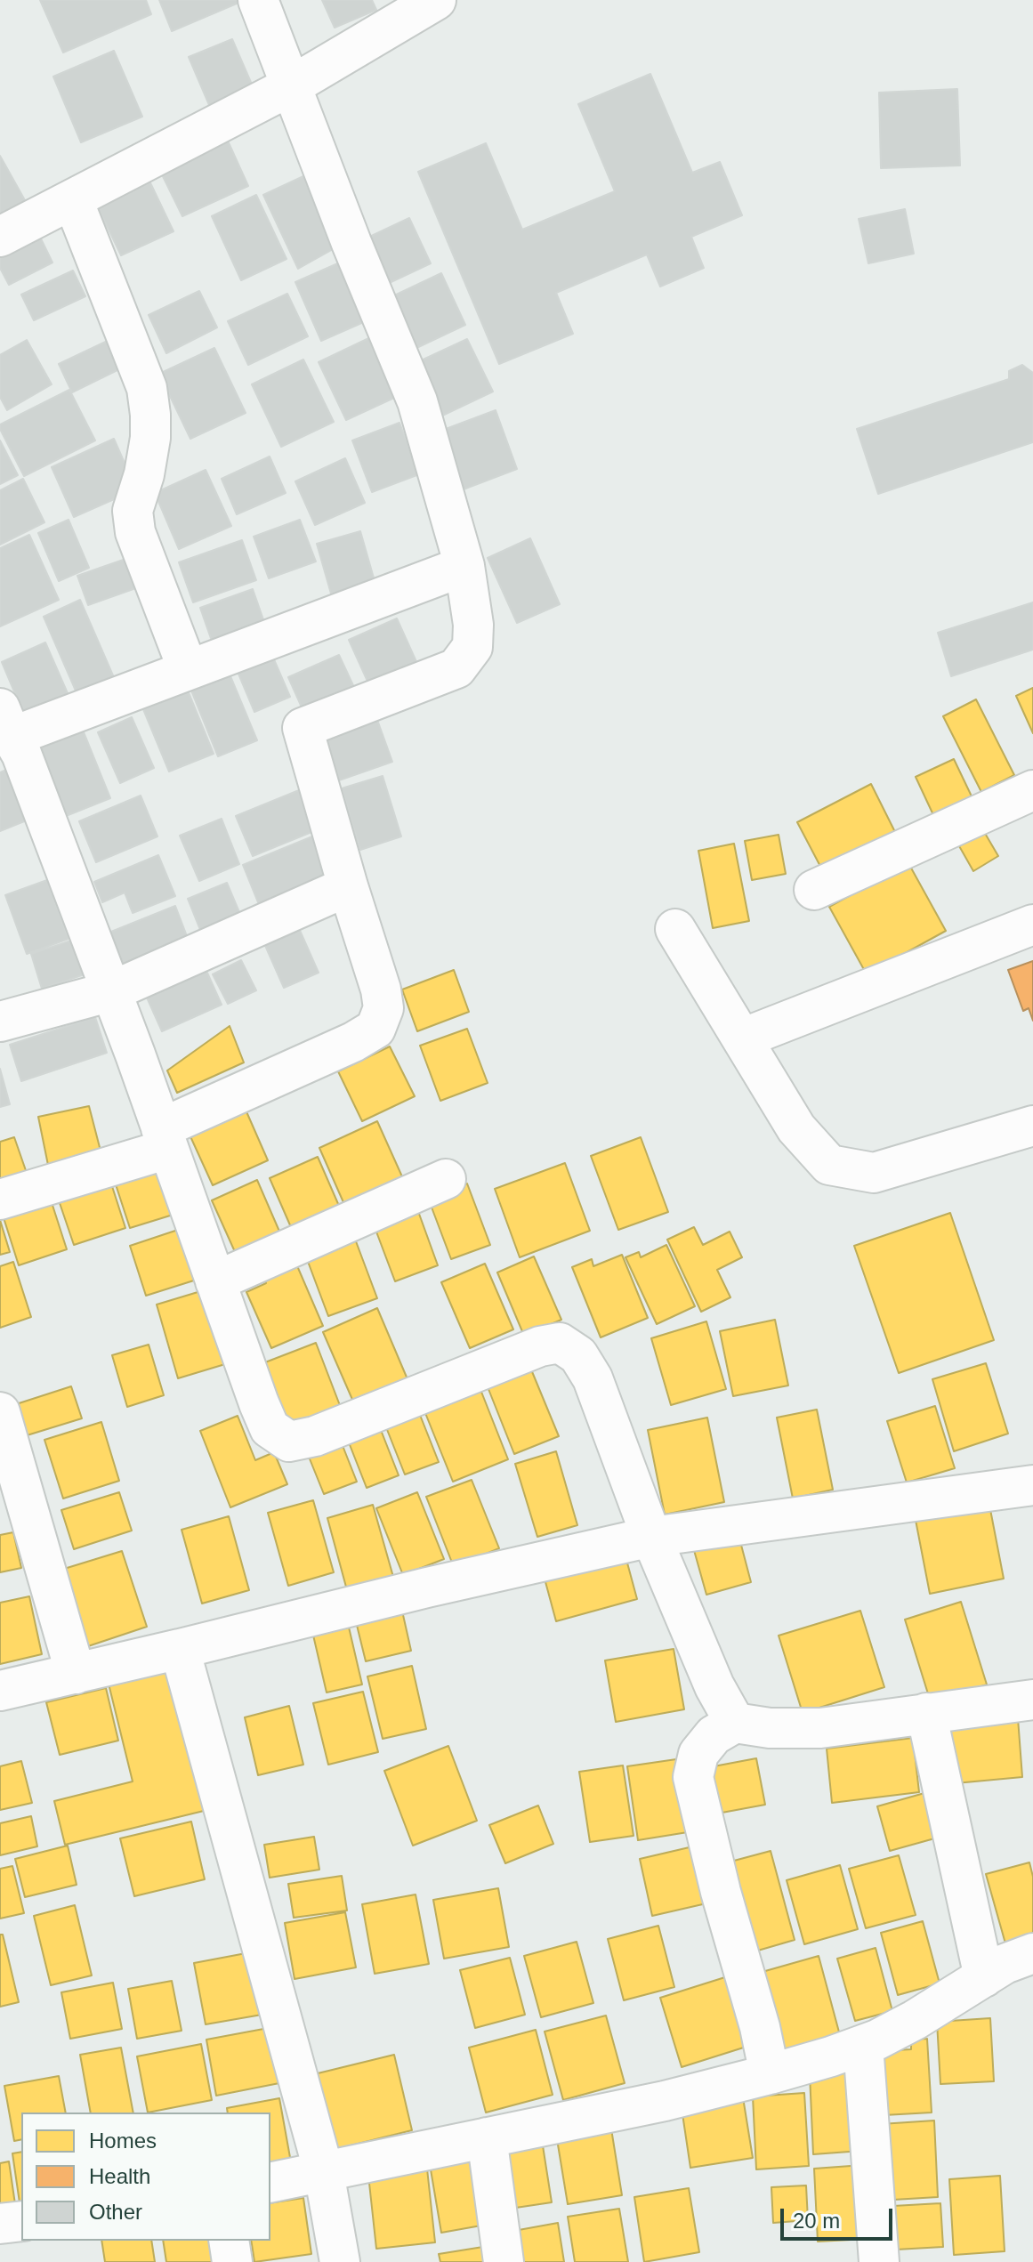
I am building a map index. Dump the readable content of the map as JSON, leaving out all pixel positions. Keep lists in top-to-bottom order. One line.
{"legend":["Homes","Health","Other"],"scale_bar":"20 m"}
